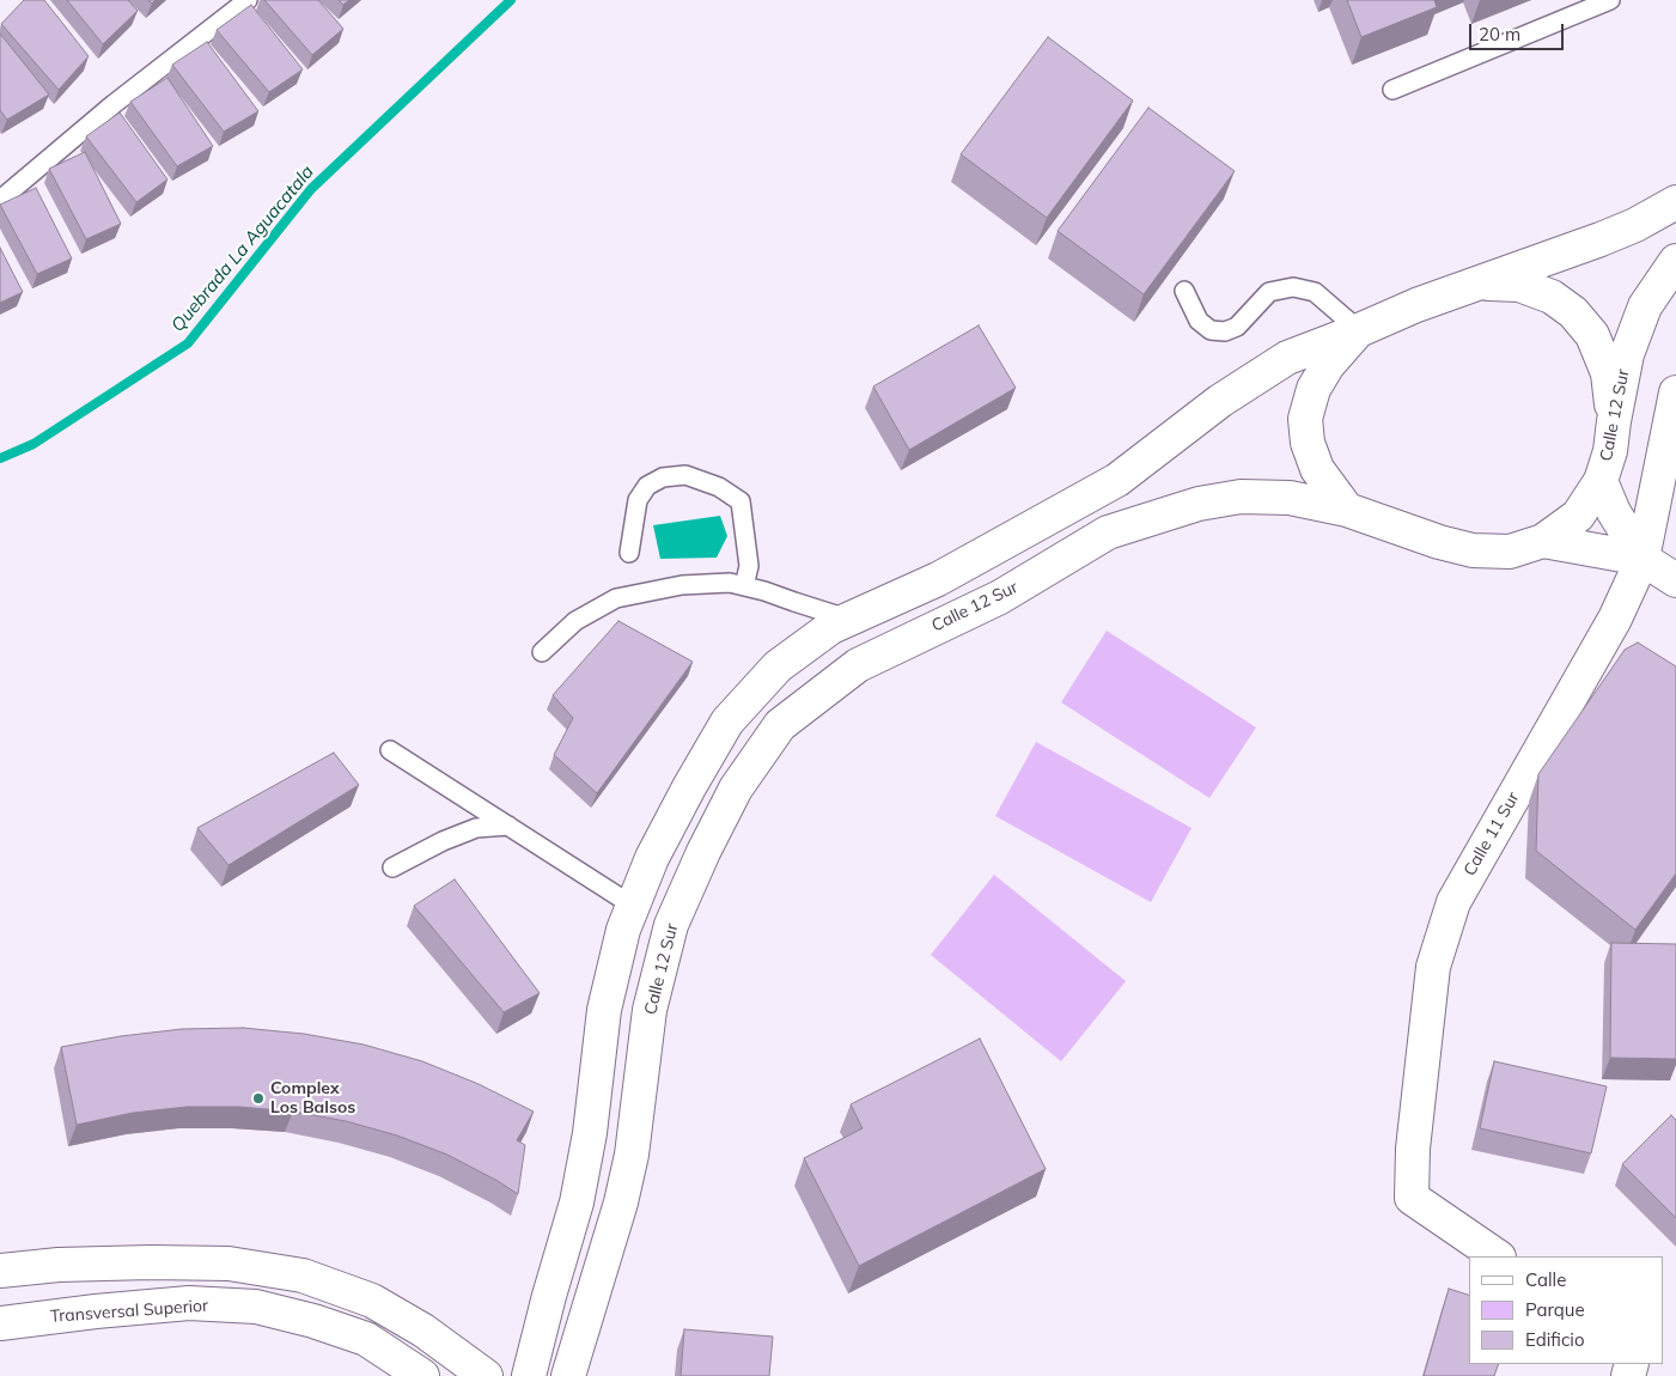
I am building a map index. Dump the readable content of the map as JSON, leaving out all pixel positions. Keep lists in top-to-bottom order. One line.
{"streets":{"main road":["Calle 12 Sur","Calle 11 Sur","Transversal Superior"]},"water":["Quebrada La Aguacatala"],"places":["Complex Los Balsos"],"legend":["Calle","Parque","Edificio"],"scale_bar":"20 m"}
